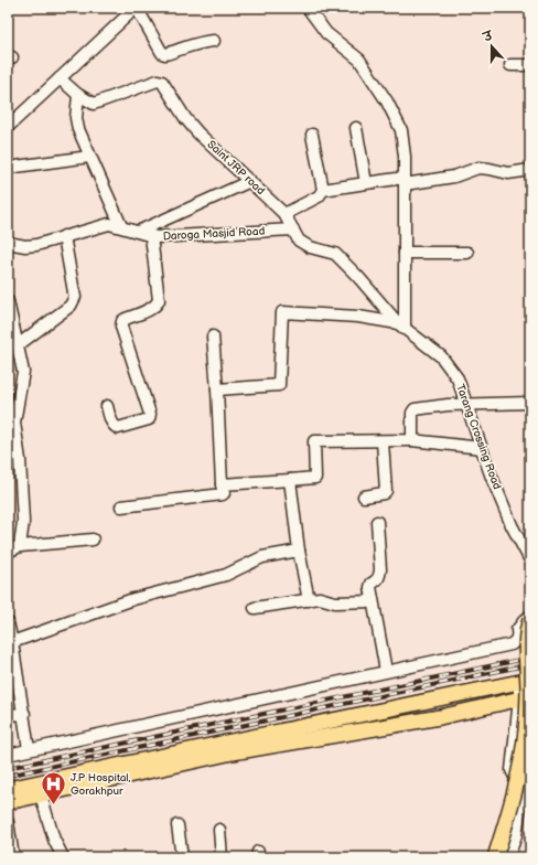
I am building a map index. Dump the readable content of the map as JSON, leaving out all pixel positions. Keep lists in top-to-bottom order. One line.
{"streets":{"street":["Saint JRP road","Daroga Masjid Road","Tarang Crossing Road"]},"crossings":[["Saint JRP road","Daroga Masjid Road"],["Saint JRP road","Tarang Crossing Road"]],"places":{"hospital":["J.P Hospital, Gorakhpur"]},"north":"top"}
